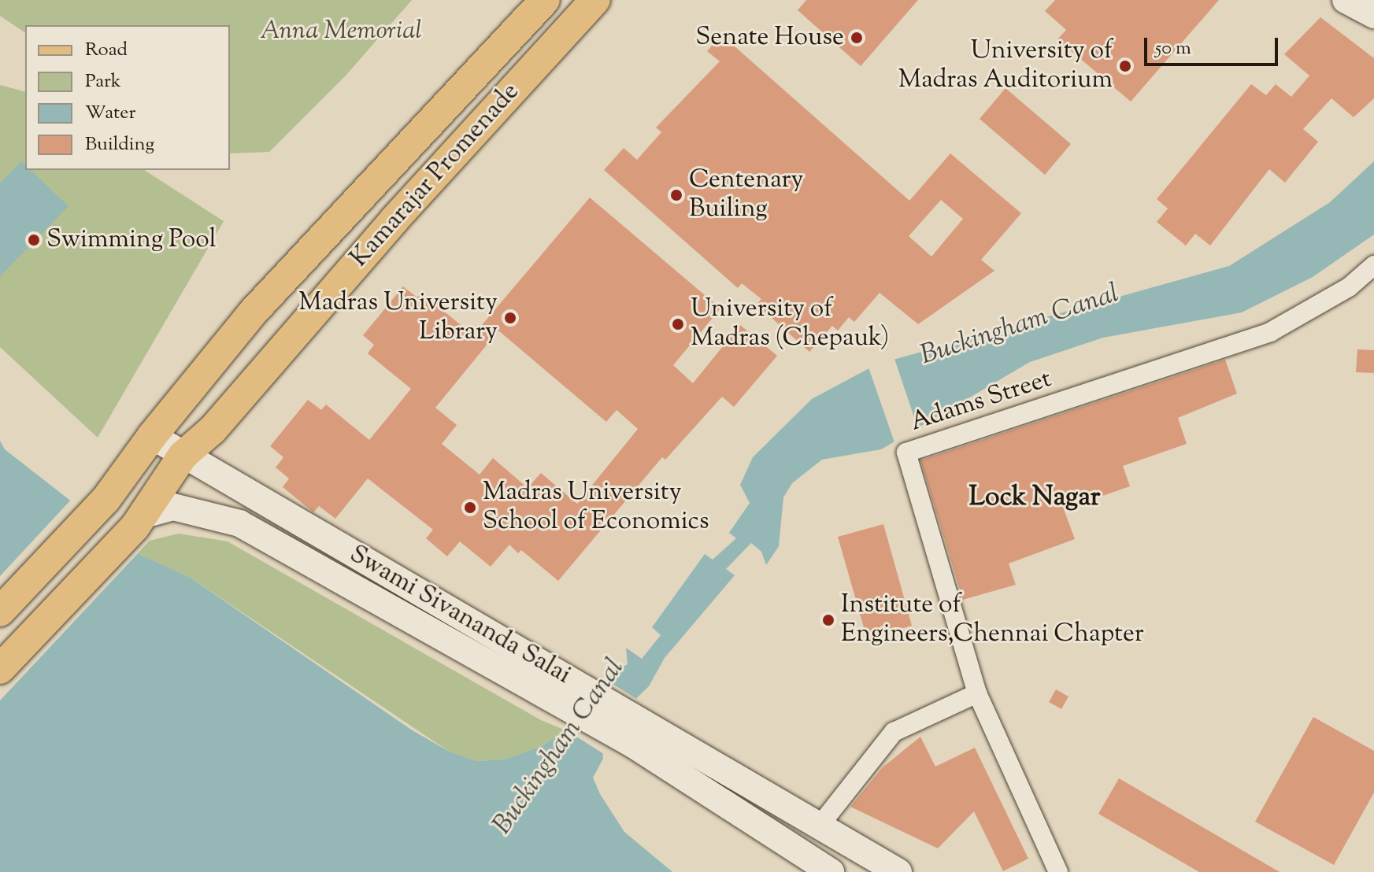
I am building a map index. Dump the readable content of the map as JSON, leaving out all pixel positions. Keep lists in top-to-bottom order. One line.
{"streets":{"main road":["Kamarajar Promenade"],"street":["Adams Street","Swami Sivananda Salai"]},"crossings":[["Kamarajar Promenade","Swami Sivananda Salai"]],"districts":["Lock Nagar"],"water":["Buckingham Canal"],"parks":["Anna Memorial"],"places":["Senate House","University of Madras Auditorium","Centenary Builing","Swimming Pool","Madras University Library","University of Madras (Chepauk)","Madras University School of Economics","Institute of Engineers,Chennai Chapter"],"legend":["Road","Park","Water","Building"],"scale_bar":"50 m"}
